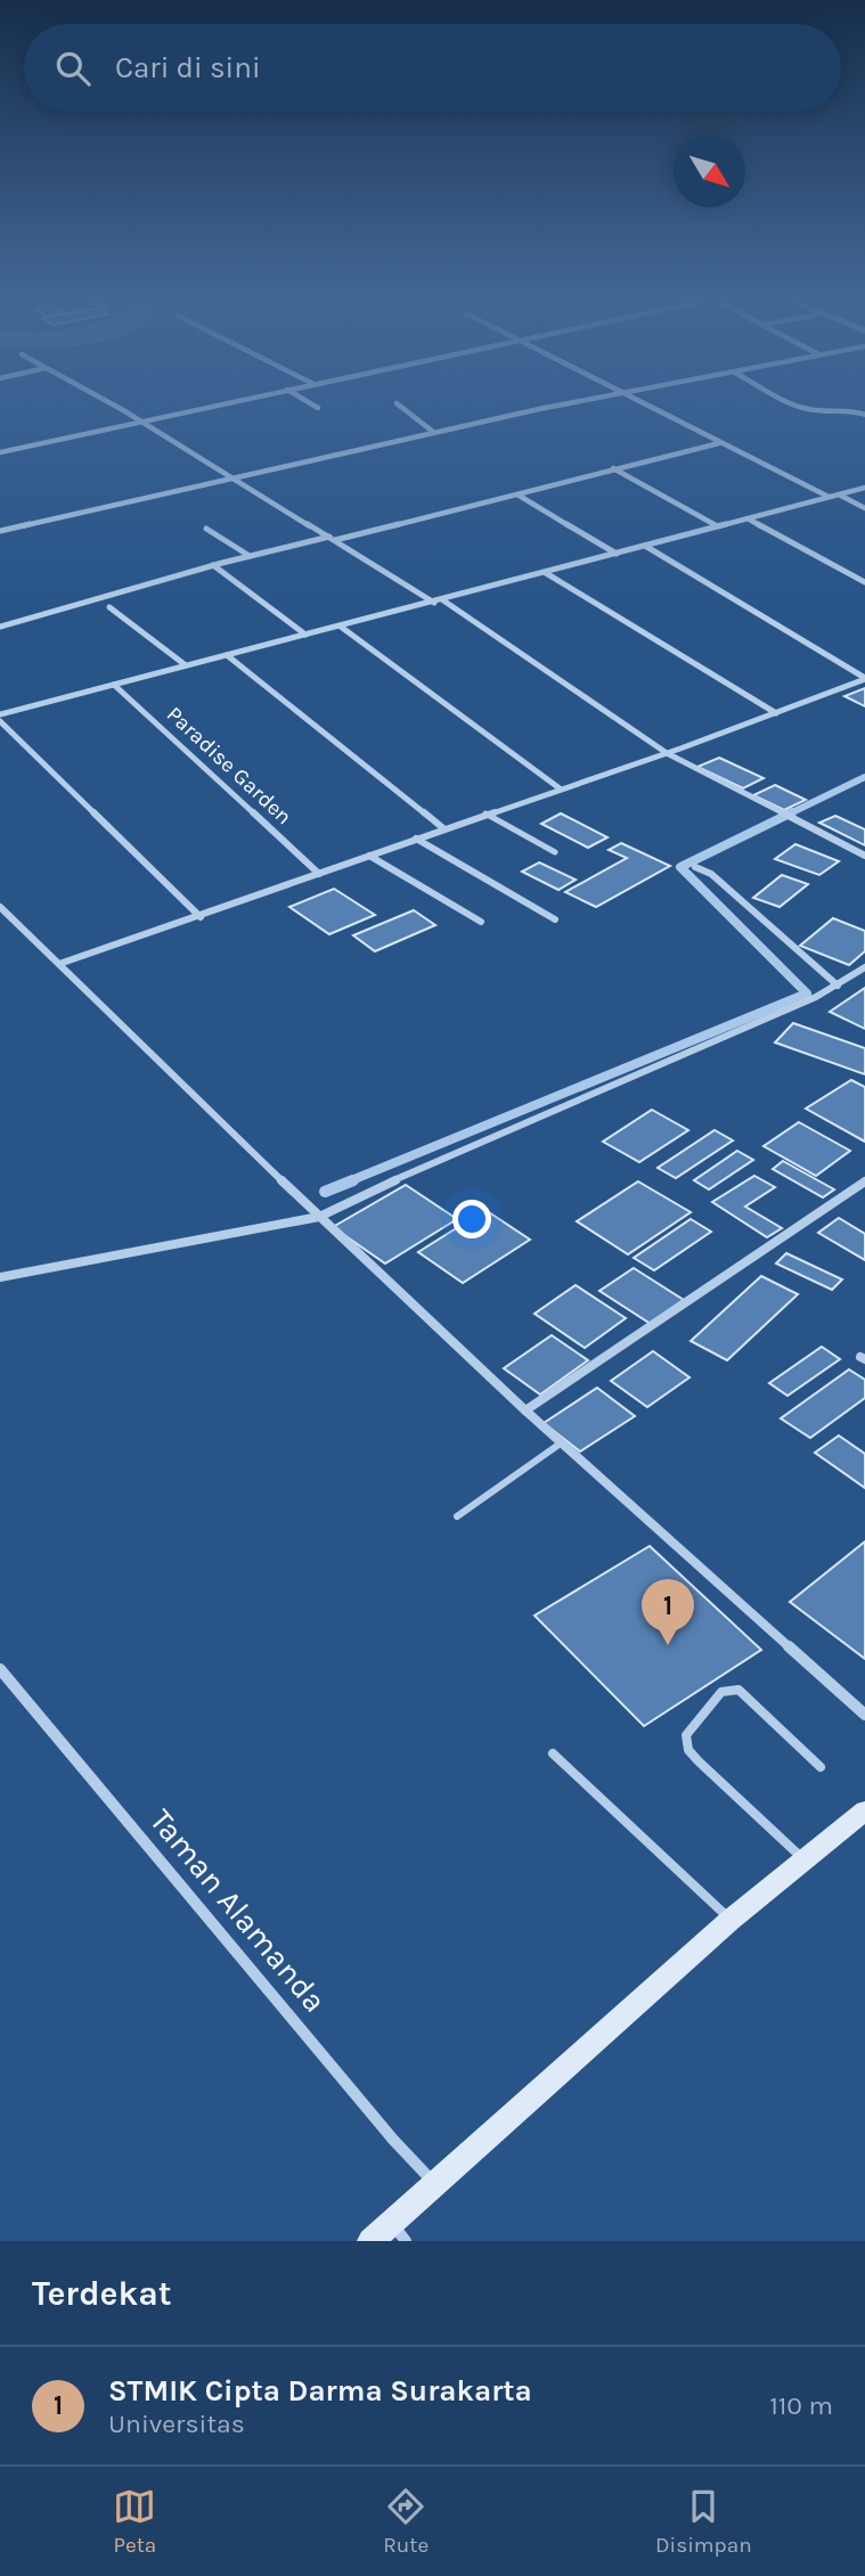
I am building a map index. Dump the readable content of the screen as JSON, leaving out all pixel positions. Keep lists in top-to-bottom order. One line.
{"streets":{"street":["Paradise Garden","Taman Alamanda"]},"north":"bottom right","page":{"search":"Cari di sini","pins":"1","heading":"Terdekat","list":[{"mark":"1","name":"STMIK Cipta Darma Surakarta","note":"Universitas","value":"110 m"}],"nav":["Peta","Rute","Disimpan"]}}
